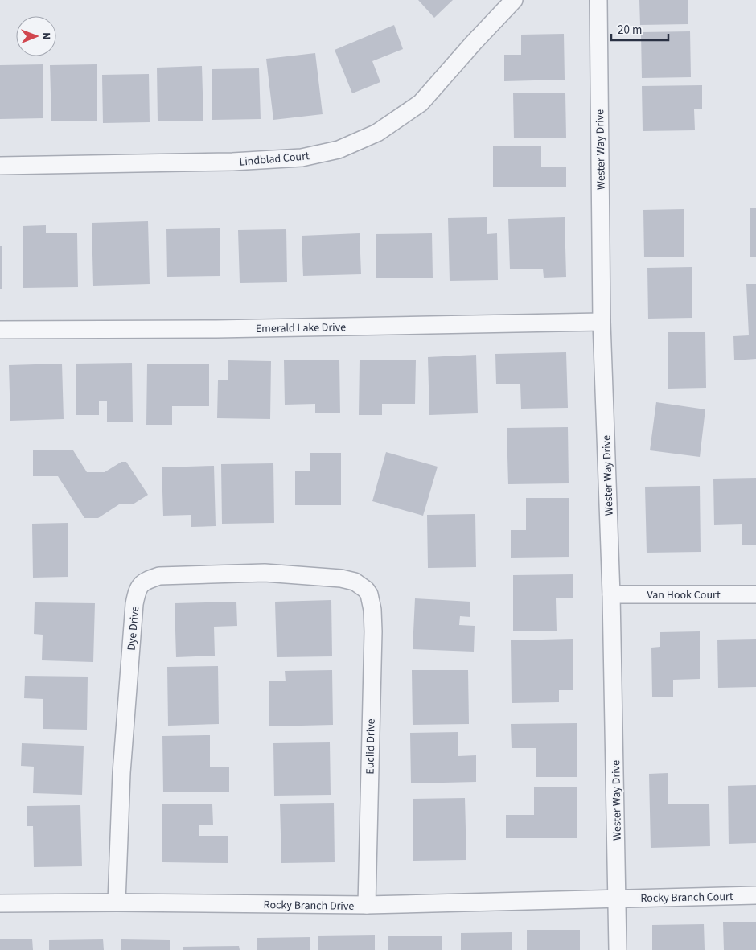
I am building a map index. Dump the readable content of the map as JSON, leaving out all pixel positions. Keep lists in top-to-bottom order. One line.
{"streets":{"street":["Wester Way Drive","Lindblad Court","Emerald Lake Drive","Van Hook Court","Dye Drive","Euclid Drive","Rocky Branch Court","Rocky Branch Drive"]},"crossings":[["Wester Way Drive","Emerald Lake Drive"],["Wester Way Drive","Van Hook Court"],["Wester Way Drive","Rocky Branch Court"],["Wester Way Drive","Rocky Branch Drive"],["Dye Drive","Euclid Drive"],["Dye Drive","Rocky Branch Drive"],["Euclid Drive","Rocky Branch Drive"],["Rocky Branch Court","Rocky Branch Drive"]],"scale_bar":"20 m","north":"right"}
